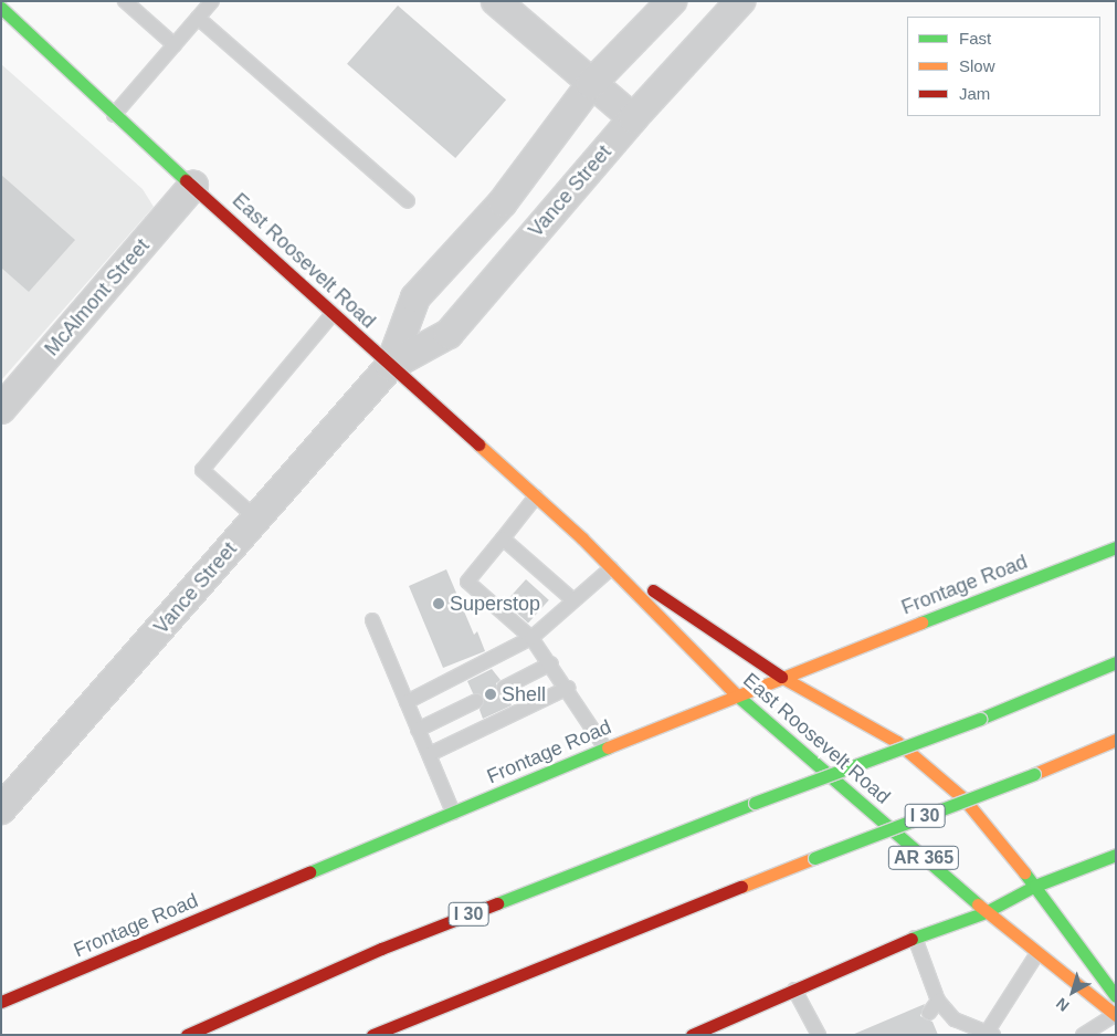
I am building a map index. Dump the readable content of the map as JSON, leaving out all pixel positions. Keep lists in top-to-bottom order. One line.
{"streets":{"main road":["East Roosevelt Road","Frontage Road","I 30","AR 365"],"street":["Vance Street","McAlmont Street"]},"crossings":[["Vance Street","East Roosevelt Road"],["East Roosevelt Road","McAlmont Street"],["East Roosevelt Road","Frontage Road"]],"places":["Superstop","Shell"],"legend":["Fast","Slow","Jam"],"north":"bottom left"}
